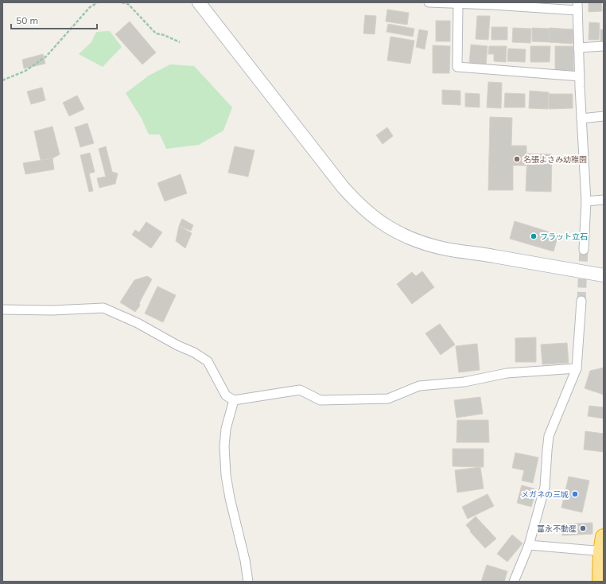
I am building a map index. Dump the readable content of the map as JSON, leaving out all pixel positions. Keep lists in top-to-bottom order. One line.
{"places":["名張よさみ幼稚園","フラット立石","メガネの三城","富永不動産"],"scale_bar":"50 m"}
